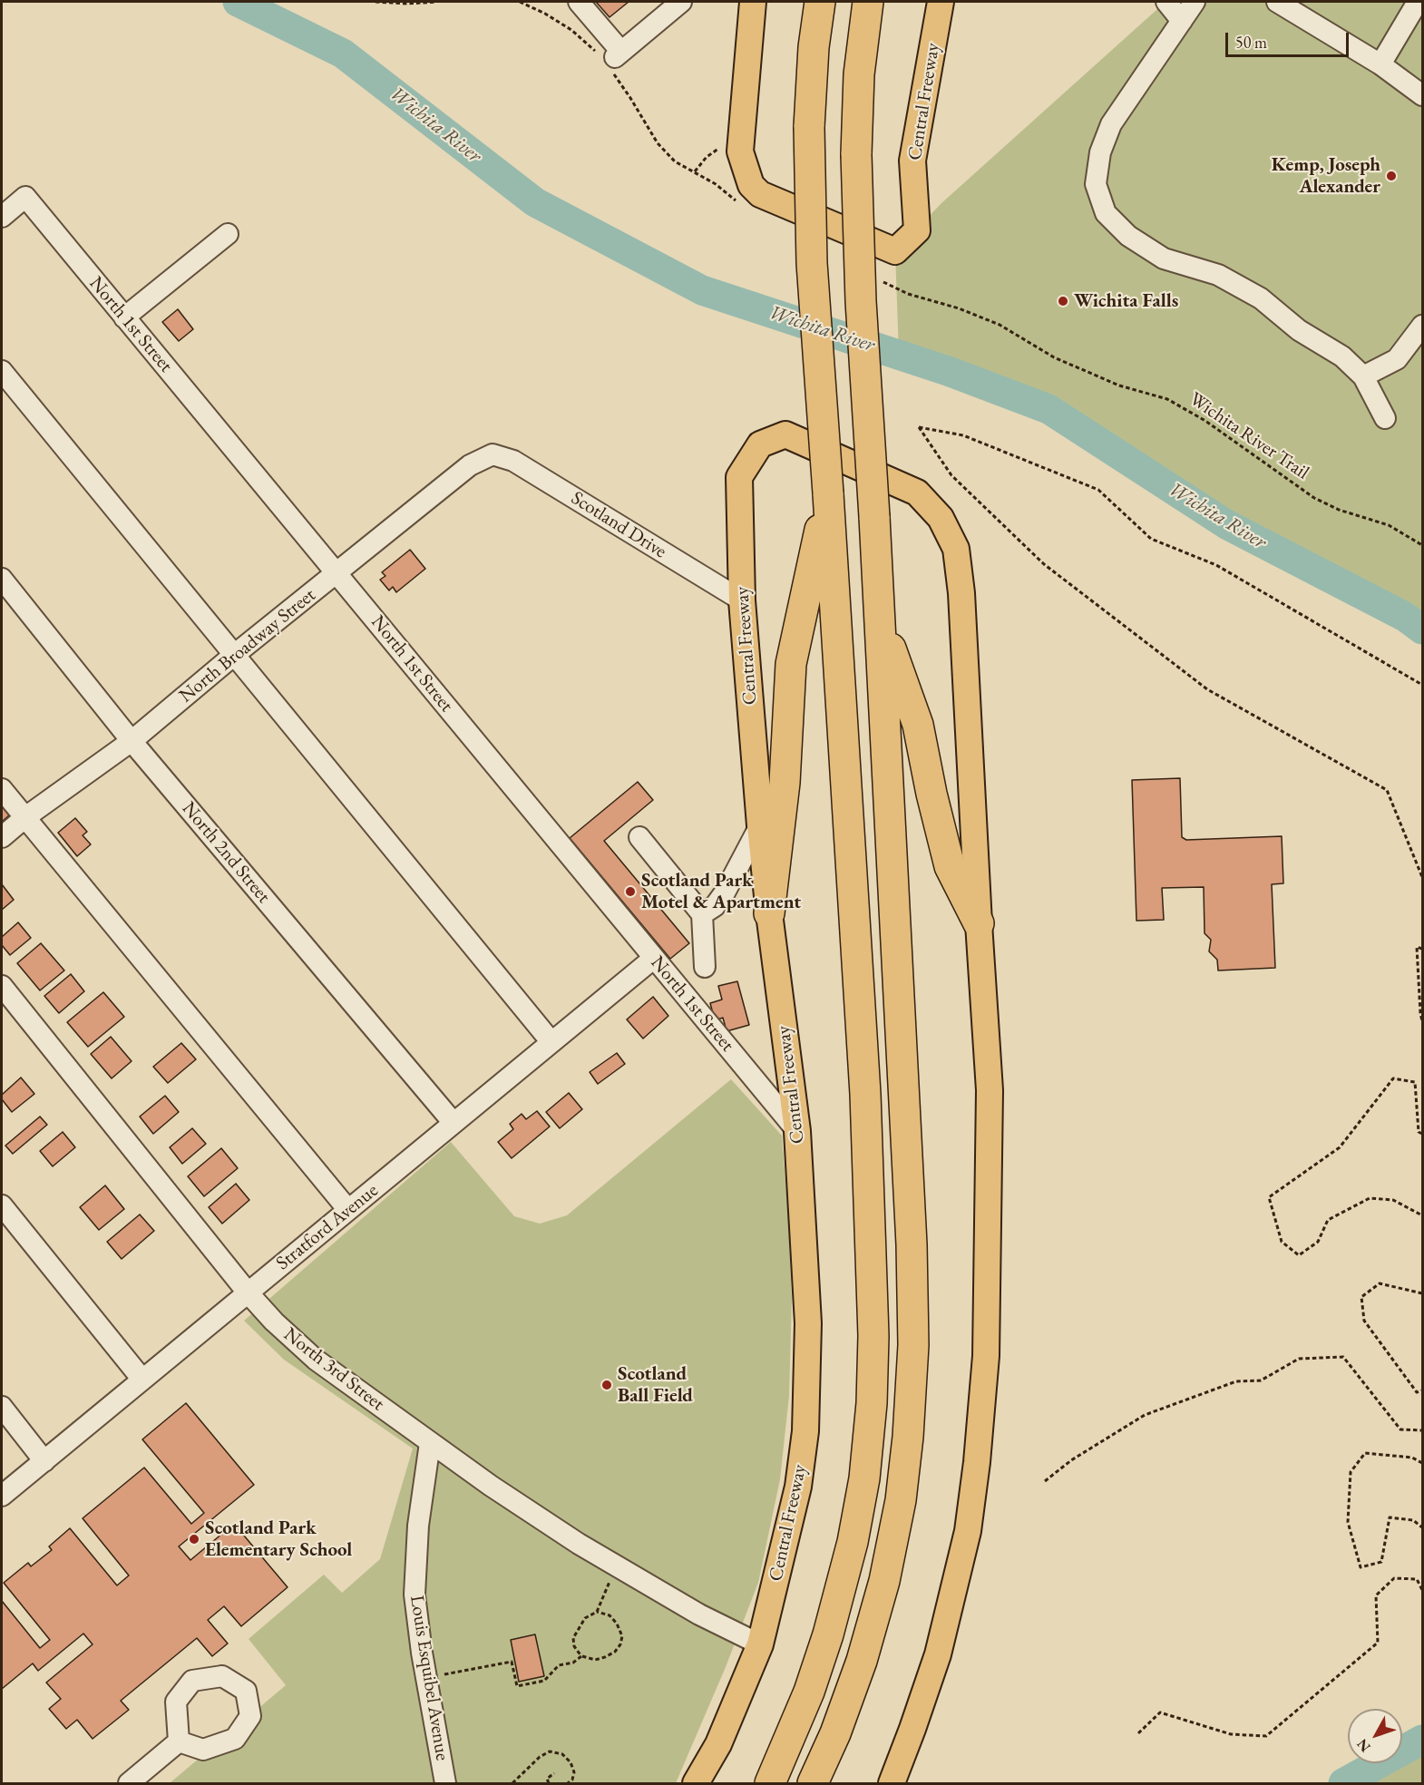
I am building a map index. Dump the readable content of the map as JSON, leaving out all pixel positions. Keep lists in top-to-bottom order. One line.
{"streets":{"main road":["Central Freeway"],"street":["North 1st Street","Scotland Drive","North Broadway Street","North 2nd Street","Stratford Avenue","North 3rd Street","Louis Esquibel Avenue"],"path":["Wichita River Trail"]},"crossings":[["Central Freeway","North 1st Street"],["Central Freeway","Scotland Drive"],["Central Freeway","North 3rd Street"],["North 1st Street","North Broadway Street"],["North 1st Street","Stratford Avenue"],["Scotland Drive","North Broadway Street"],["North Broadway Street","North 2nd Street"],["North 2nd Street","Stratford Avenue"],["Stratford Avenue","North 3rd Street"],["North 3rd Street","Louis Esquibel Avenue"]],"water":["Wichita River"],"places":["Kemp, Joseph Alexander","Wichita Falls","Scotland Park Motel & Apartment","Scotland Ball Field","Scotland Park Elementary School"],"scale_bar":"50 m","north":"bottom left"}
